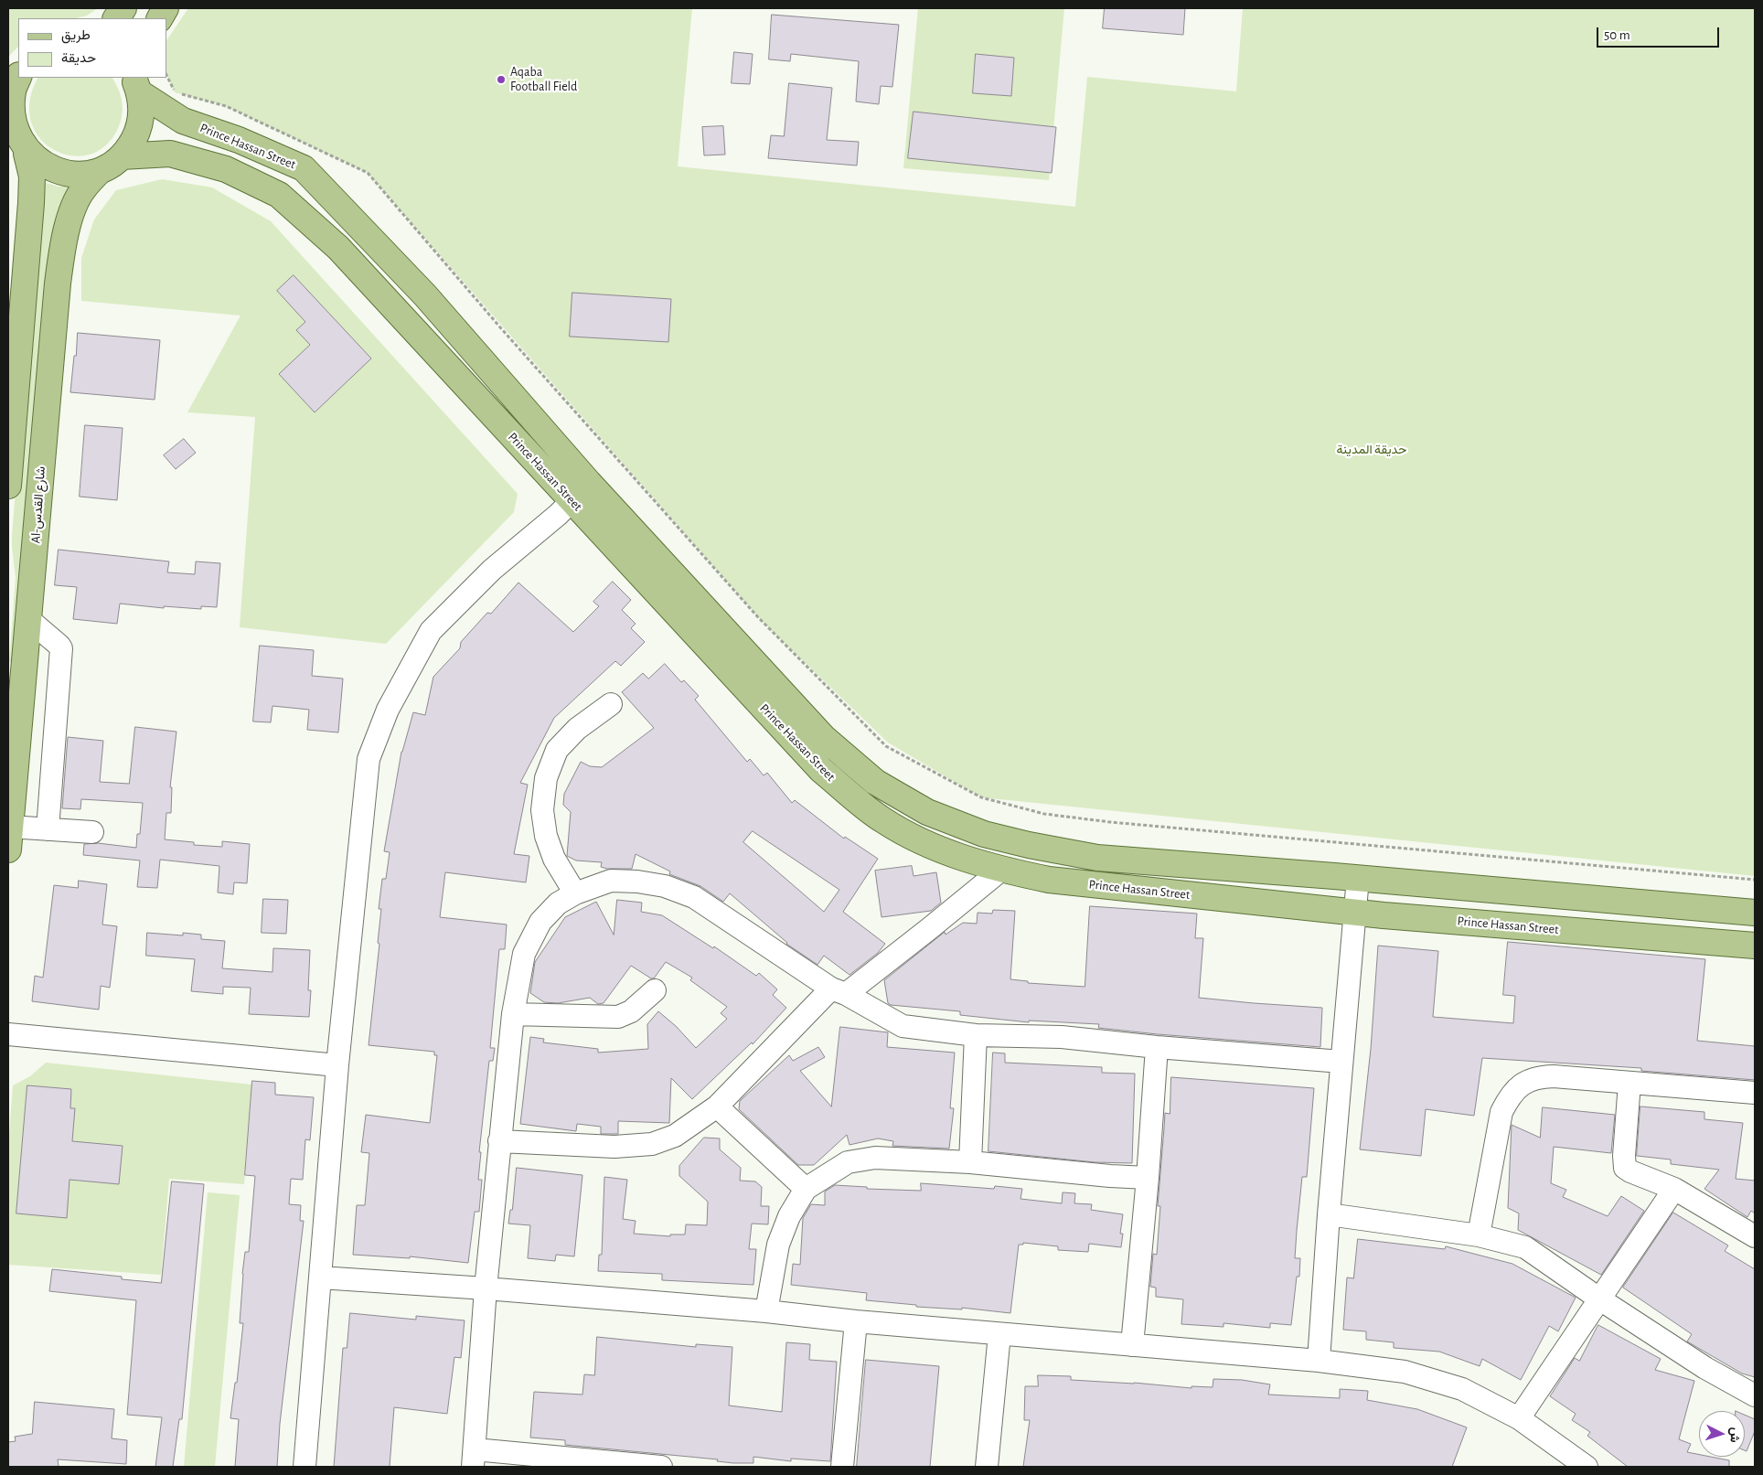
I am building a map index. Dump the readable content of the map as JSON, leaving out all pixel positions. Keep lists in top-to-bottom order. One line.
{"streets":{"main road":["Prince Hassan Street","Al-شارع القدس"]},"parks":["حديقة المدينة"],"places":["Aqaba Football Field"],"legend":["طريق","حديقة"],"scale_bar":"50 m","north":"right"}
